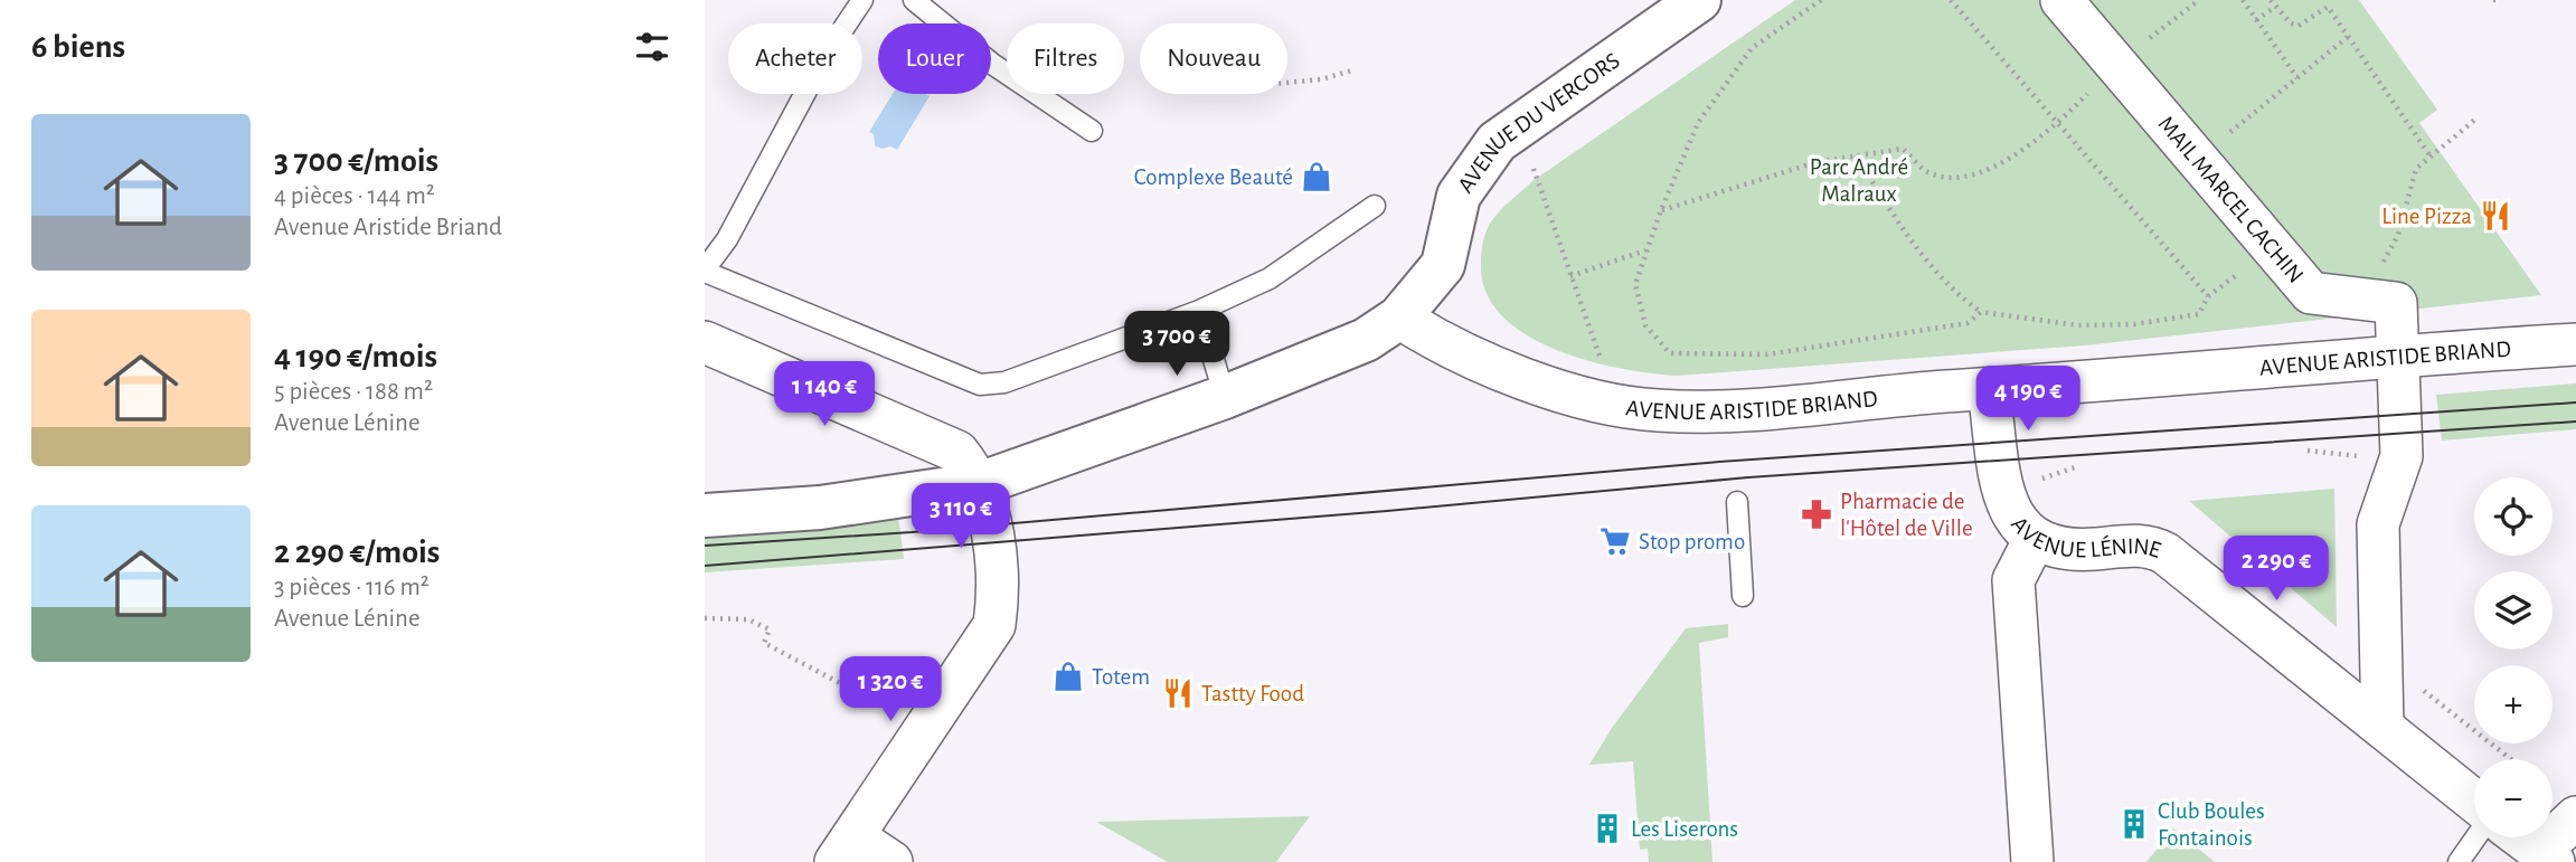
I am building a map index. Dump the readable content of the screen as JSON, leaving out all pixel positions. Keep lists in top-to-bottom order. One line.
{"streets":{"street":["AVENUE DU VERCORS","MAIL MARCEL CACHIN","AVENUE ARISTIDE BRIAND","AVENUE LÉNINE"]},"crossings":[["AVENUE DU VERCORS","AVENUE ARISTIDE BRIAND"],["MAIL MARCEL CACHIN","AVENUE ARISTIDE BRIAND"],["AVENUE ARISTIDE BRIAND","AVENUE LÉNINE"]],"parks":["Parc André Malraux"],"places":{"shop":["Complexe Beauté","Totem"],"restaurant":["Line Pizza","Tastty Food"],"pharmacy":["Pharmacie de l'Hôtel de Ville"],"supermarket":["Stop promo"],"building":["Club Boules Fontainois","Les Liserons"]},"page":{"heading":"6 biens","chip":["Acheter","Louer","Filtres","Nouveau"],"list":[{"name":"3 700 €/mois","note":"4 pièces · 144 m² · Avenue Aristide Briand"},{"name":"4 190 €/mois","note":"5 pièces · 188 m² · Avenue Lénine"},{"name":"2 290 €/mois","note":"3 pièces · 116 m² · Avenue Lénine"}],"price":["3 700 €","1 140 €","4 190 €","3 110 €","2 290 €","1 320 €"],"map_buttons":["+","−"]}}
